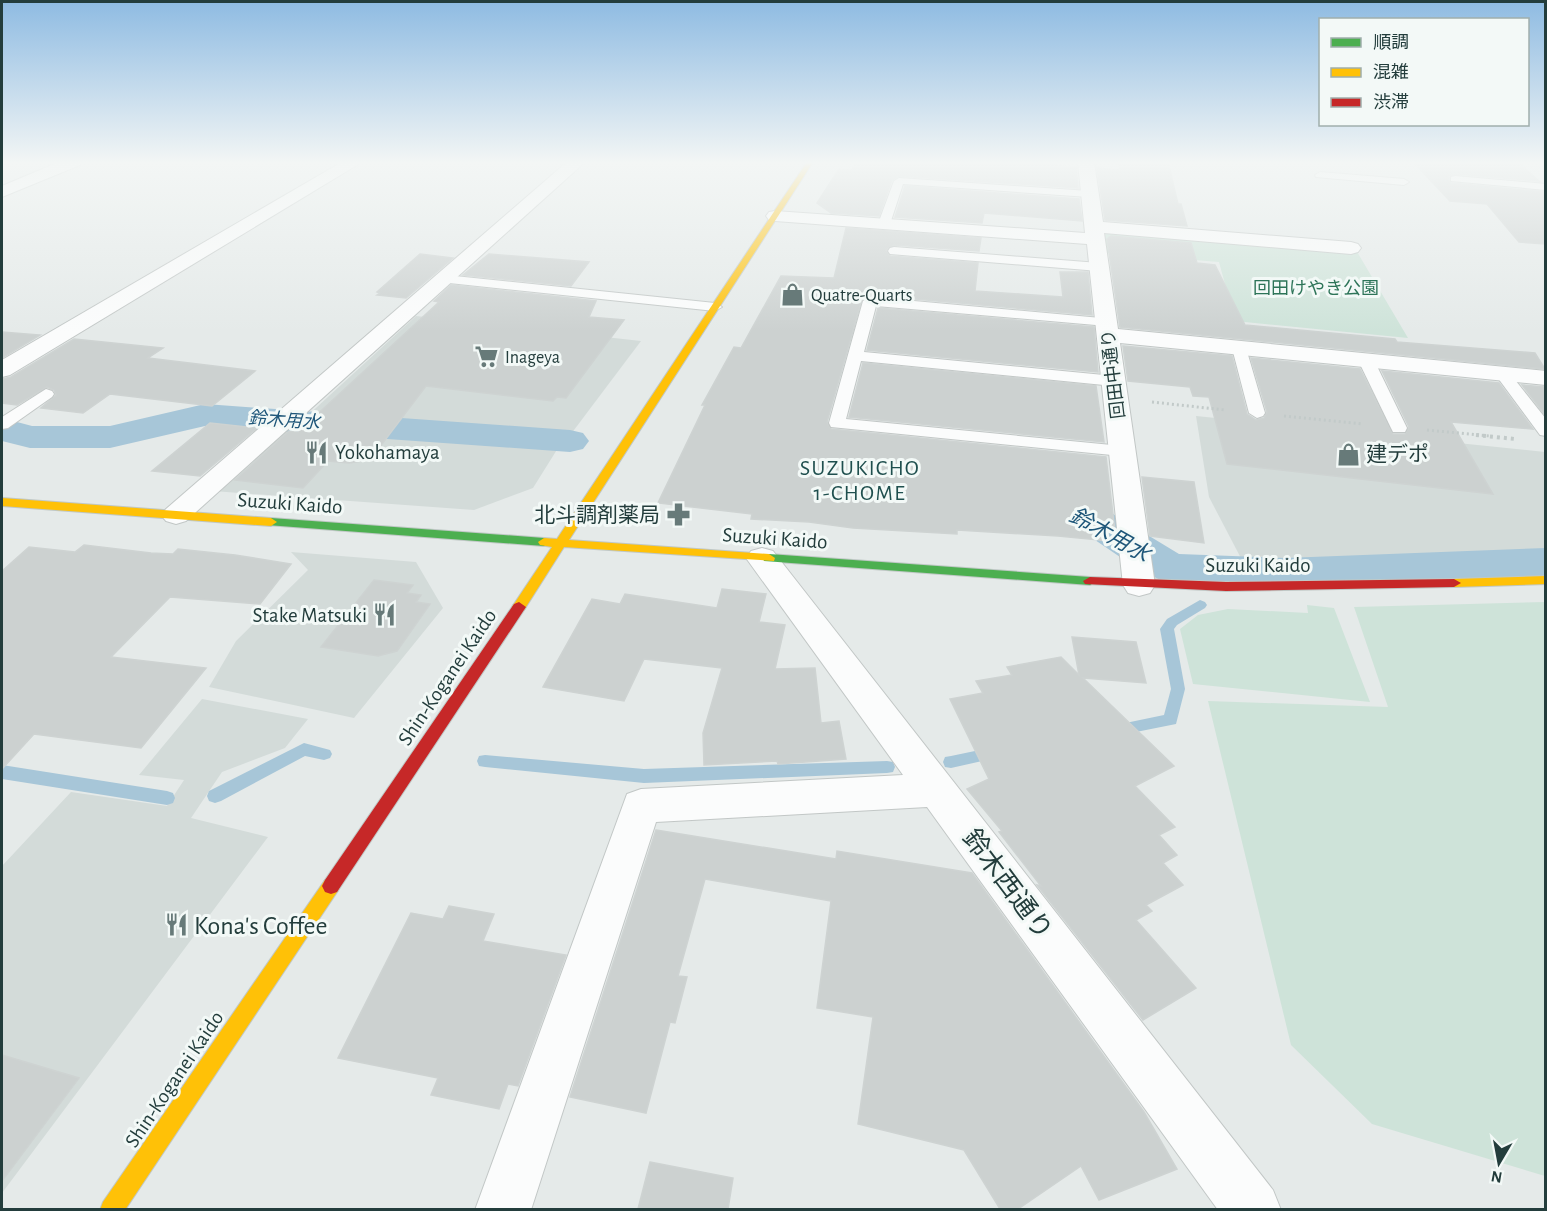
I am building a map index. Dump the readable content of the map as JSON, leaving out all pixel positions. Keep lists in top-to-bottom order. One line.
{"streets":{"main road":["Suzuki Kaido","Shin-Koganei Kaido"],"street":["回田中通り","鈴木西通り"]},"crossings":[["回田中通り","Suzuki Kaido"],["Suzuki Kaido","Shin-Koganei Kaido"],["Suzuki Kaido","鈴木西通り"]],"districts":["SUZUKICHO 1-CHOME"],"water":["鈴木用水"],"parks":["回田けやき公園"],"places":{"shop":["Quatre-Quarts","建デポ"],"supermarket":["Inageya"],"restaurant":["Yokohamaya","Stake Matsuki","Kona's Coffee"],"pharmacy":["北斗調剤薬局"]},"legend":["順調","混雑","渋滞"],"north":"bottom"}
